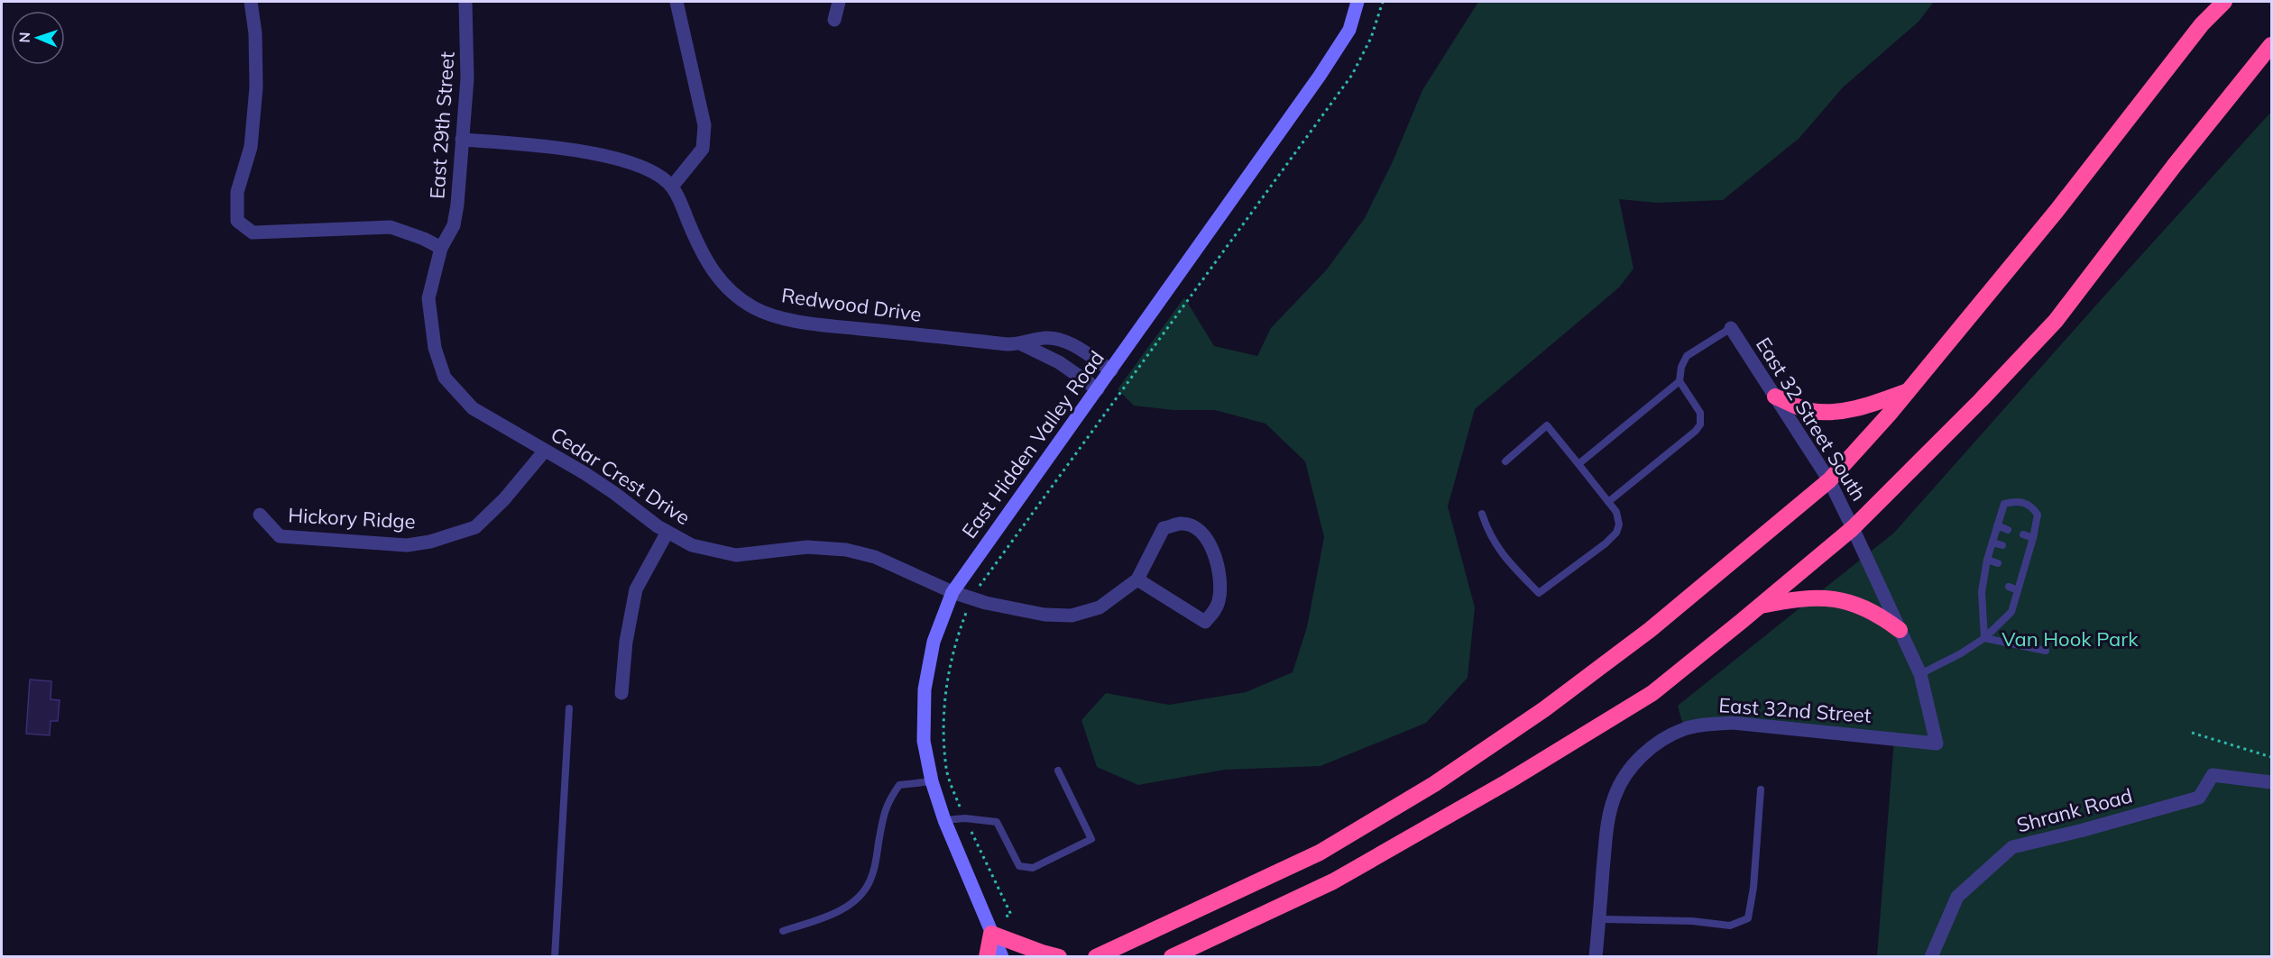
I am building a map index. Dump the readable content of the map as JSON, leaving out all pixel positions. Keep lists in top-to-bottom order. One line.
{"streets":{"main road":["East Hidden Valley Road"],"street":["East 29th Street","Redwood Drive","East 32 Street South","Cedar Crest Drive","Hickory Ridge","East 32nd Street","Shrank Road"]},"crossings":[["East 29th Street","Redwood Drive"],["East 29th Street","Cedar Crest Drive"],["Redwood Drive","East Hidden Valley Road"],["East 32 Street South","East 32nd Street"],["East Hidden Valley Road","Cedar Crest Drive"],["Cedar Crest Drive","Hickory Ridge"]],"parks":["Van Hook Park"],"north":"left"}
